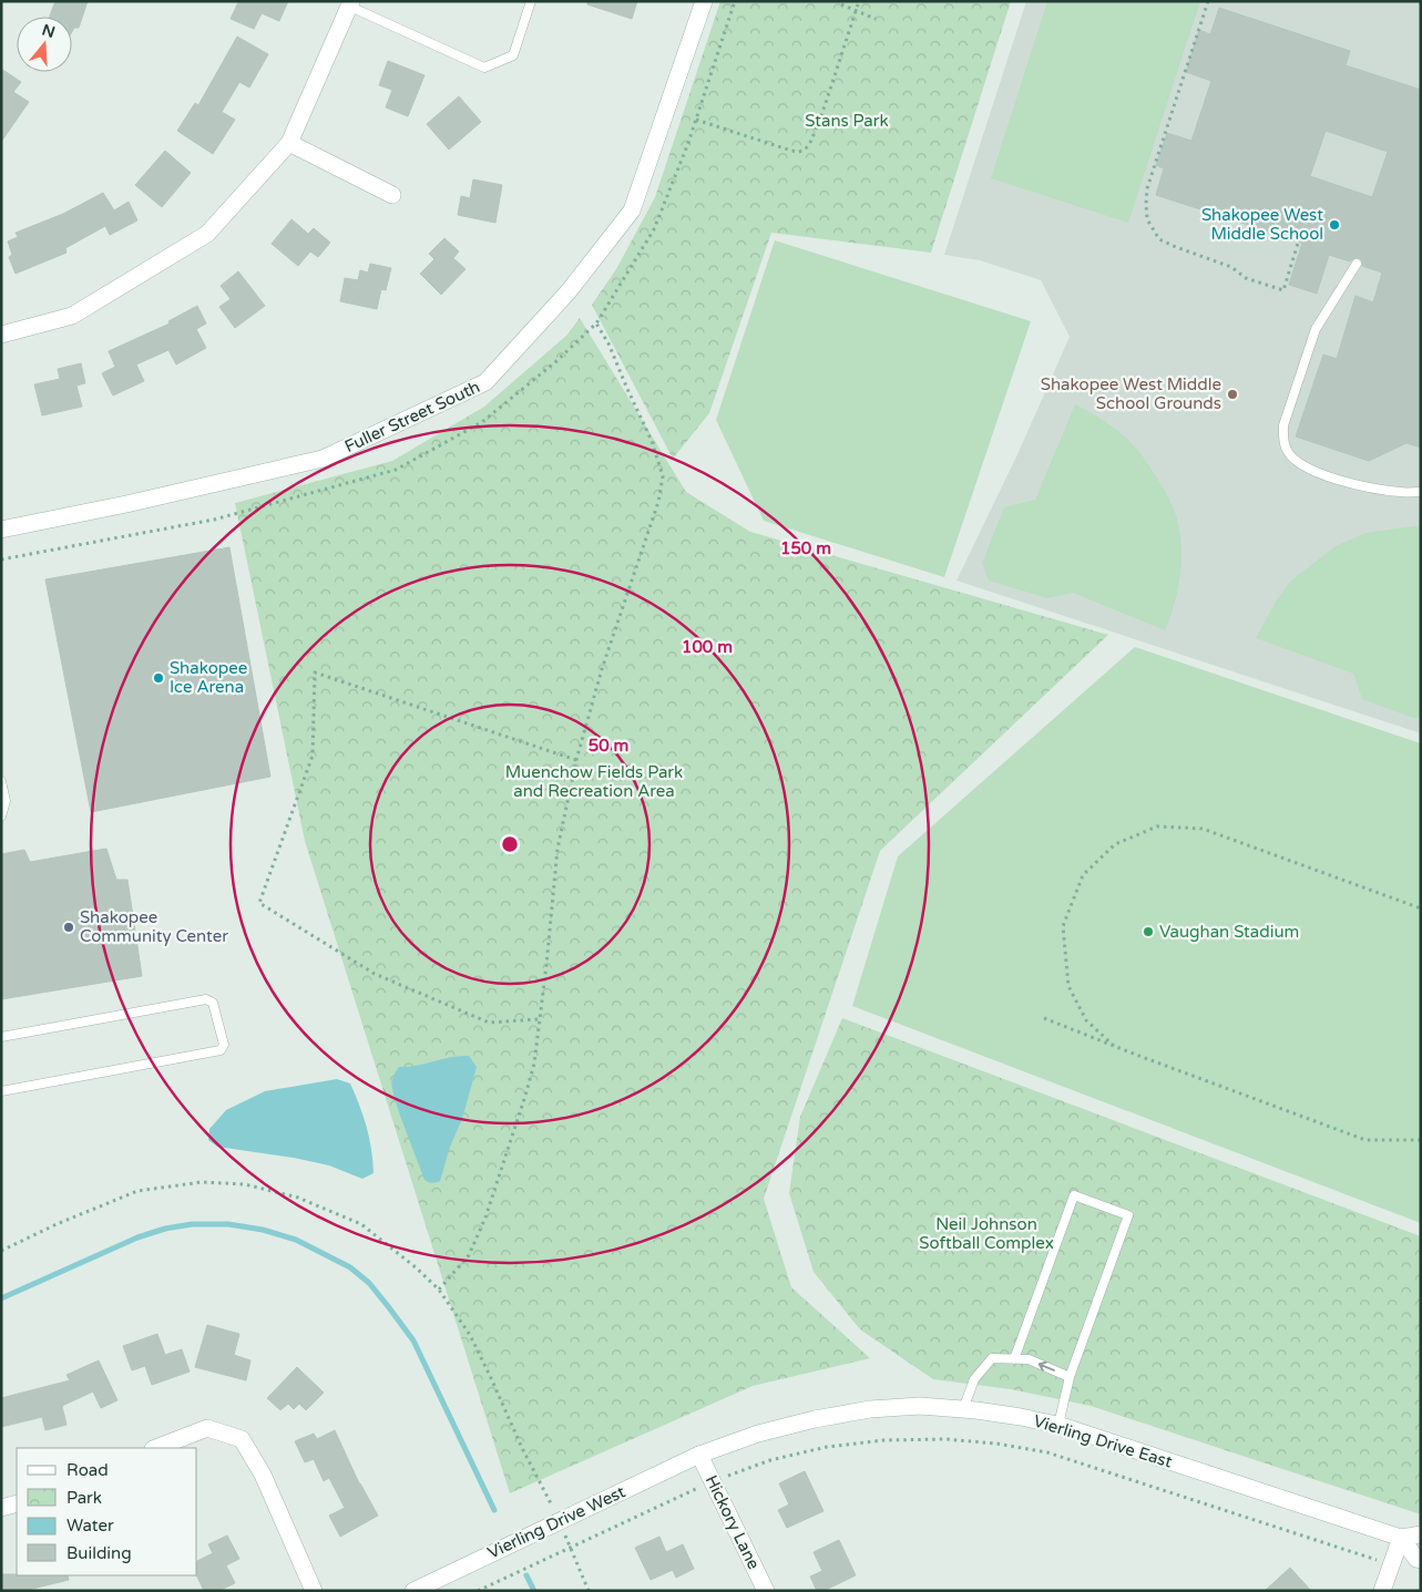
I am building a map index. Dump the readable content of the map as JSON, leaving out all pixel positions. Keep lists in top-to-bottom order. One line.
{"streets":{"street":["Fuller Street South","Vierling Drive East","Vierling Drive West","Hickory Lane"]},"crossings":[["Vierling Drive East","Vierling Drive West"],["Vierling Drive East","Hickory Lane"],["Vierling Drive West","Hickory Lane"]],"parks":["Stans Park","Muenchow Fields Park and Recreation Area","Neil Johnson Softball Complex"],"places":["Shakopee West Middle School","Shakopee West Middle School Grounds","Shakopee Ice Arena","Shakopee Community Center","Vaughan Stadium"],"legend":["Road","Park","Water","Building"],"north":"top","rings":["150 m","100 m","50 m"]}
